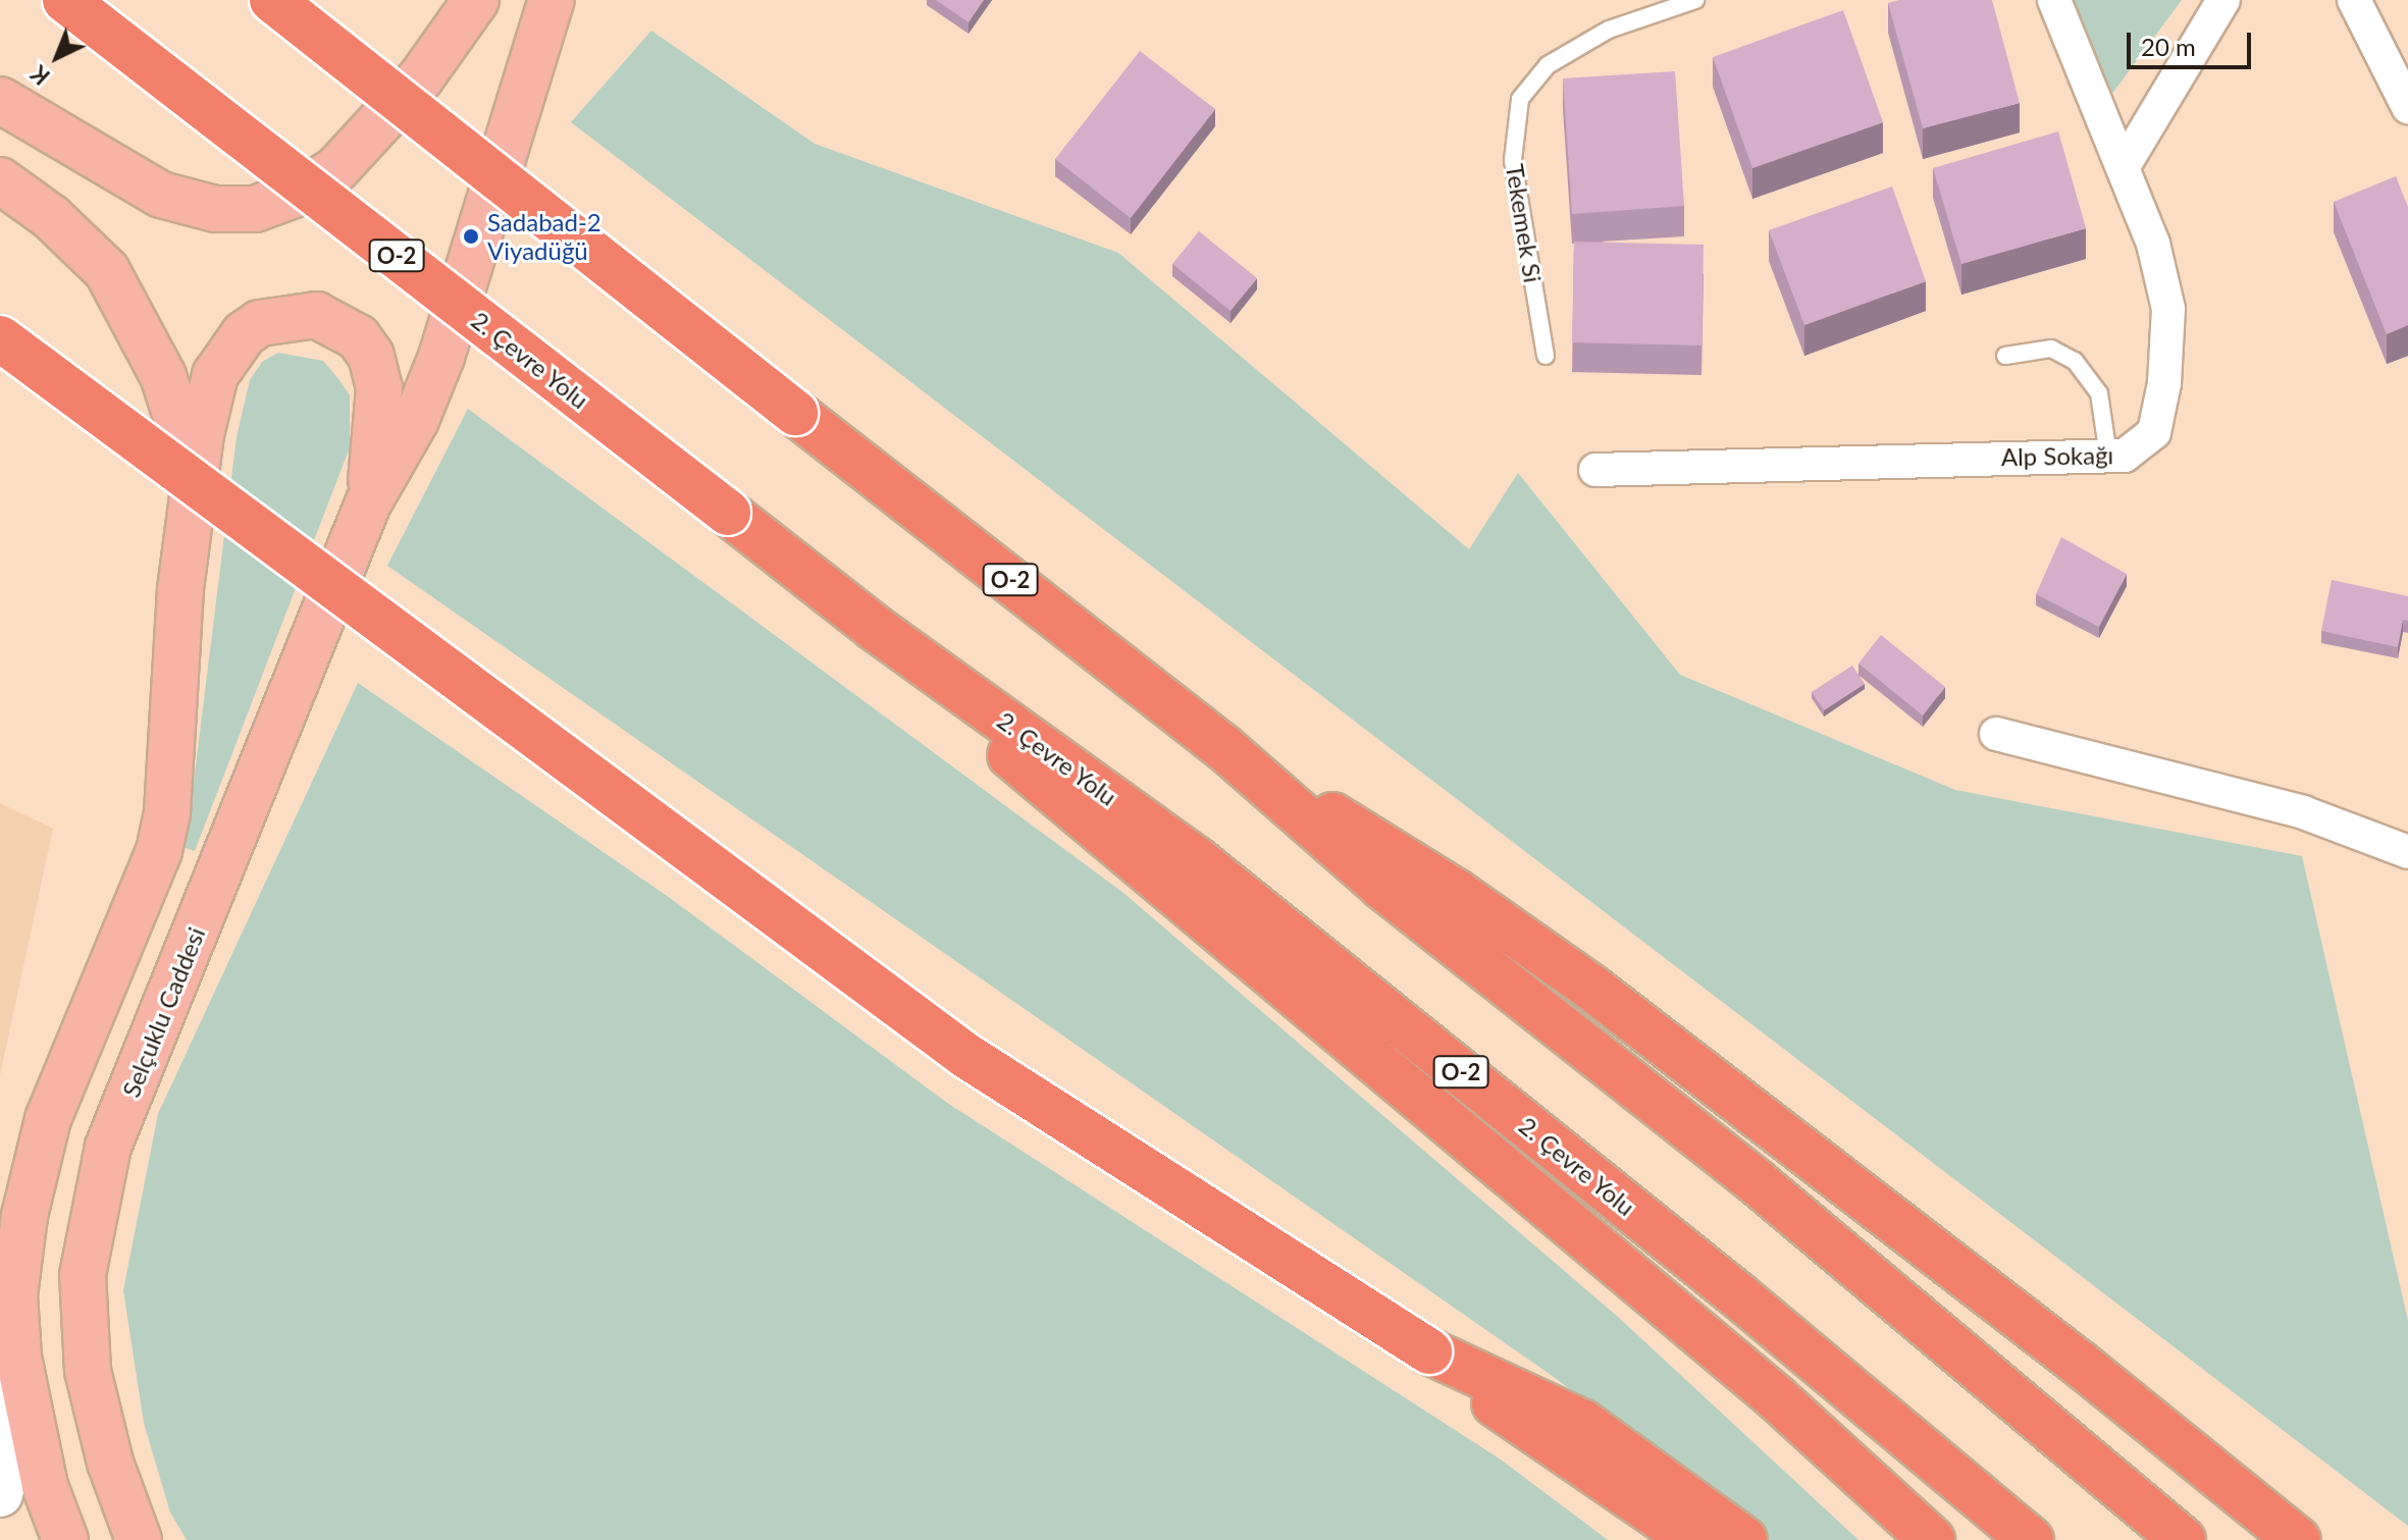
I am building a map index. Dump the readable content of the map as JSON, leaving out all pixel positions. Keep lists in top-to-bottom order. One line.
{"streets":{"highway":["O-2","2. Çevre Yolu"],"main road":["Selçuklu Caddesi"],"street":["Alp Sokağı"],"lane":["Tekemek Si"]},"places":["Sadabad-2 Viyadüğü"],"scale_bar":"20 m","north":"bottom left"}
